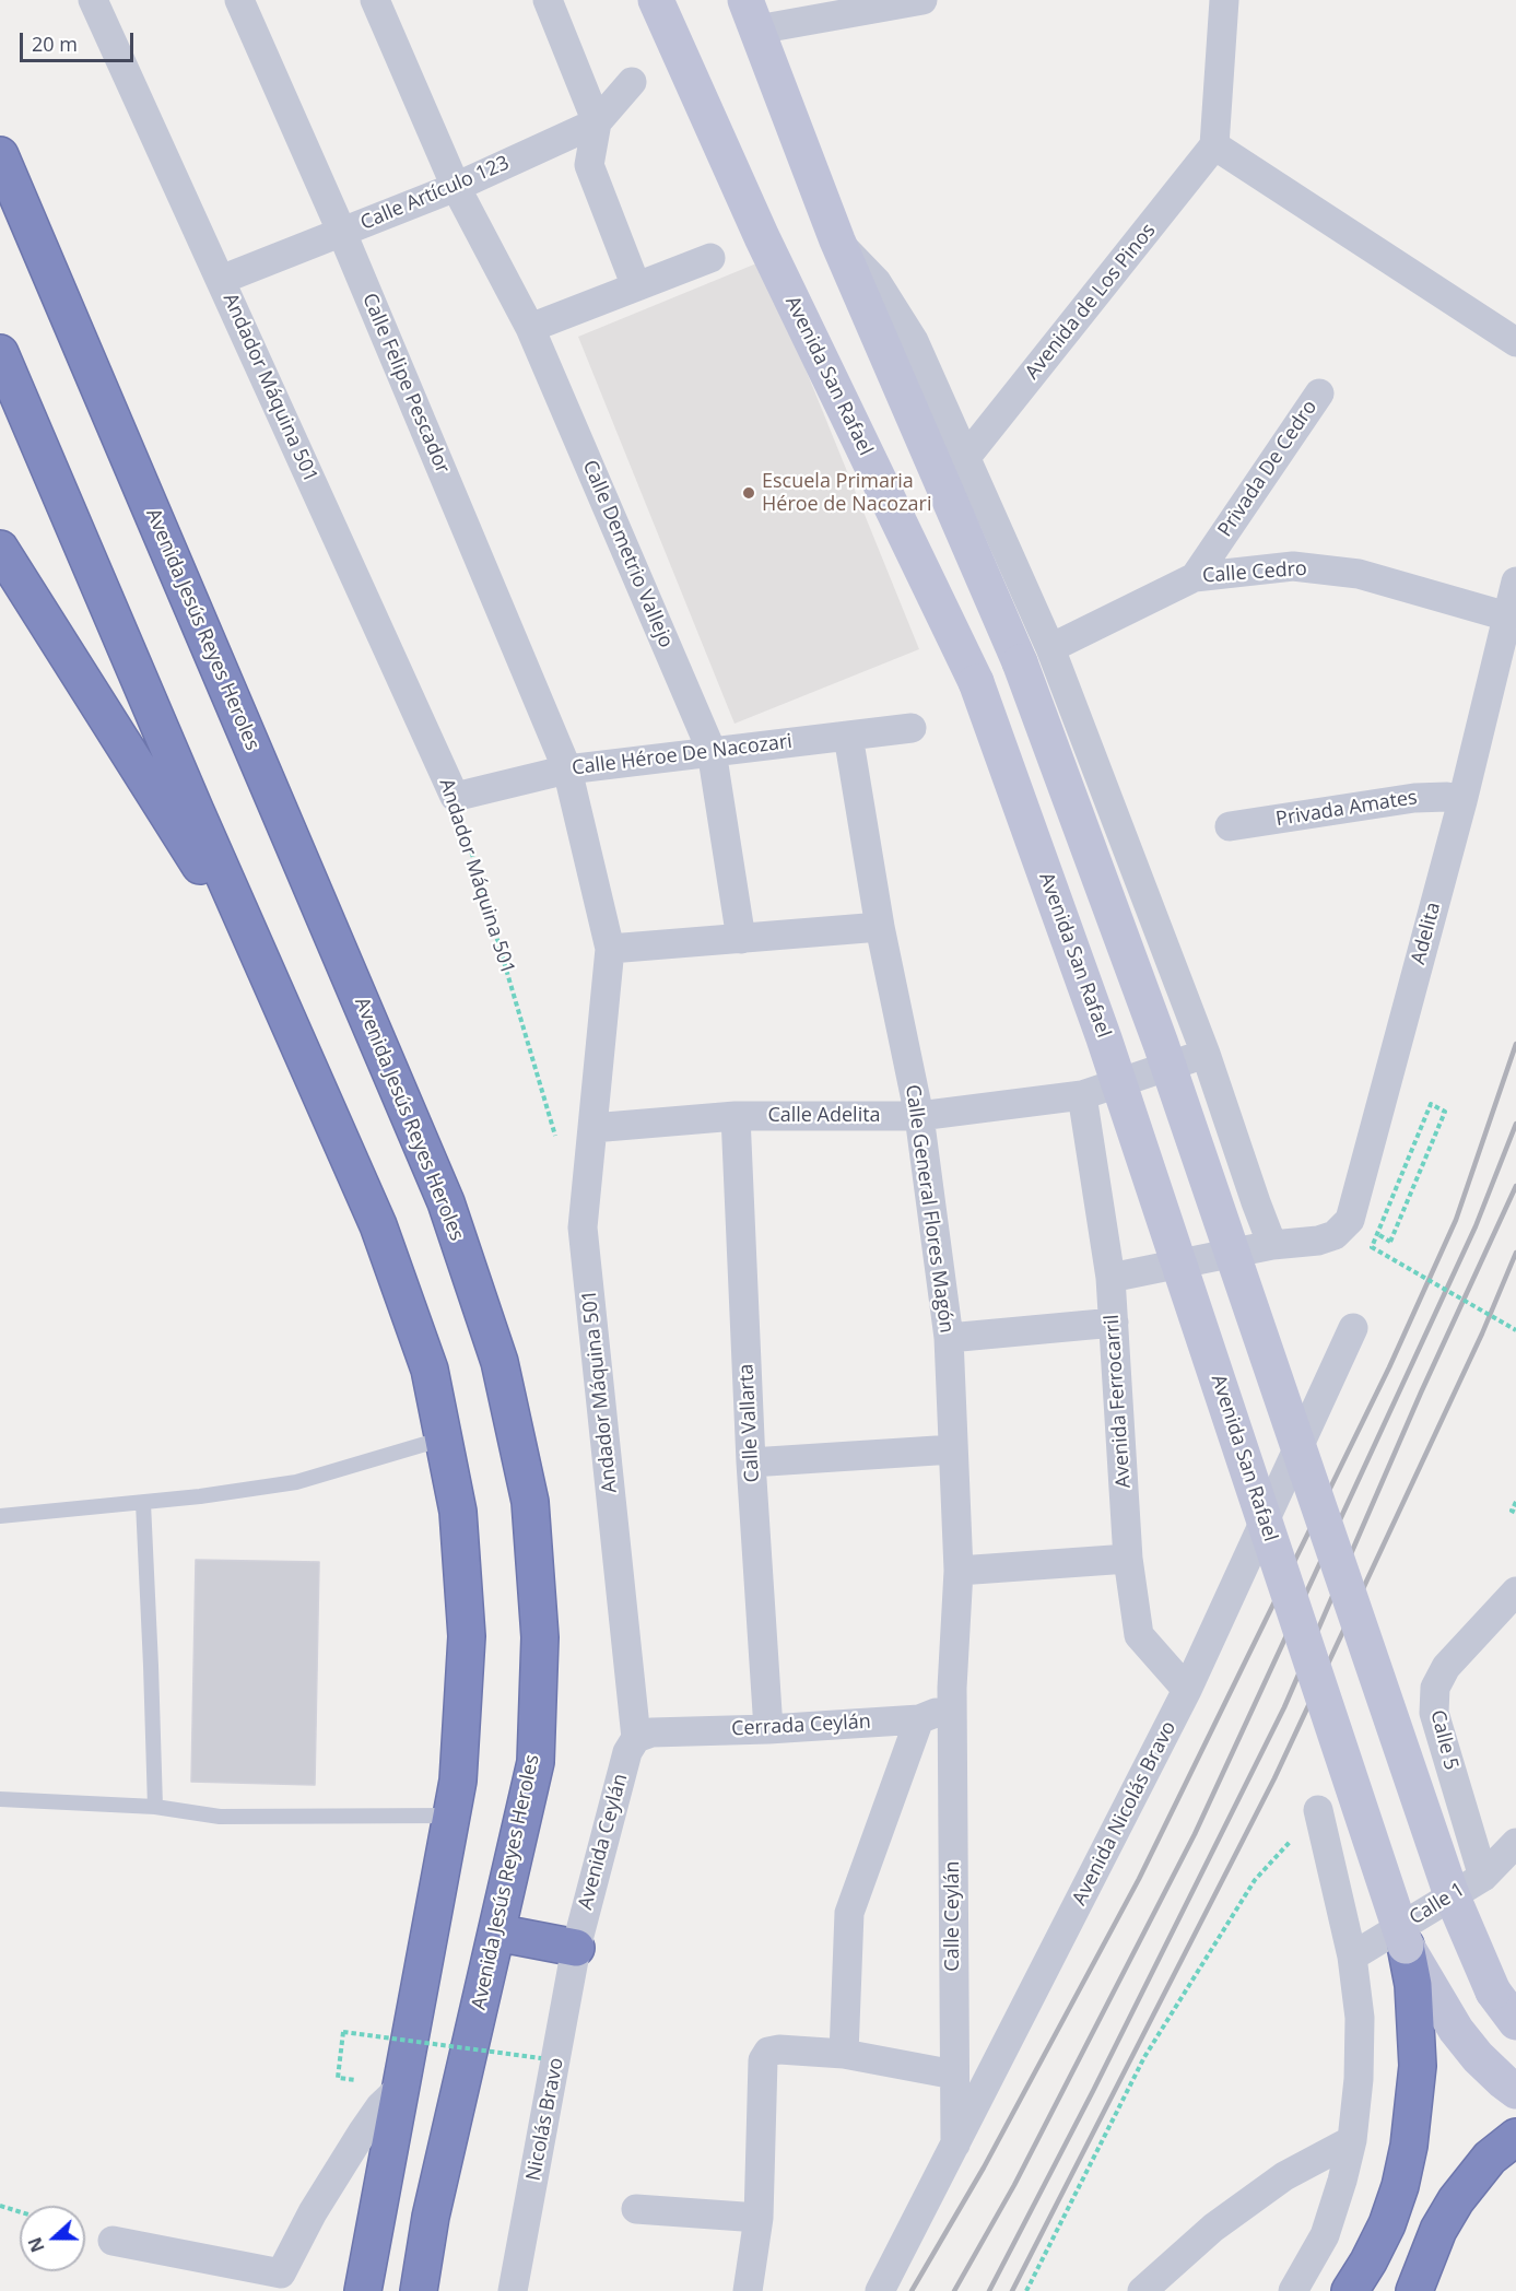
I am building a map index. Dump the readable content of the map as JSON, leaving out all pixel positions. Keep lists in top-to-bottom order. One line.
{"streets":{"highway":["Avenida Jesús Reyes Heroles"],"main road":["Avenida San Rafael"],"street":["Calle Artículo 123","Avenida de Los Pinos","Calle Felipe Pescador","Andador Máquina 501","Privada De Cedro","Calle Demetrio Vallejo","Calle Cedro","Calle Héroe De Nacozari","Privada Amates","Adelita","Calle Adelita","Calle General Flores Magón","Avenida Ferrocarril","Calle Vallarta","Cerrada Ceylán","Calle 5","Avenida Nicolás Bravo","Avenida Ceylán","Calle 1","Calle Ceylán","Nicolás Bravo"]},"crossings":[["Calle Artículo 123","Calle Felipe Pescador"],["Calle Artículo 123","Andador Máquina 501"],["Calle Artículo 123","Calle Demetrio Vallejo"],["Calle Felipe Pescador","Andador Máquina 501"],["Calle Felipe Pescador","Calle Héroe De Nacozari"],["Andador Máquina 501","Calle Héroe De Nacozari"],["Andador Máquina 501","Calle Adelita"],["Andador Máquina 501","Cerrada Ceylán"],["Andador Máquina 501","Avenida Ceylán"],["Privada De Cedro","Calle Cedro"],["Calle Demetrio Vallejo","Calle Héroe De Nacozari"],["Calle Cedro","Adelita"],["Calle Héroe De Nacozari","Calle General Flores Magón"],["Privada Amates","Adelita"],["Calle Adelita","Calle General Flores Magón"],["Calle Adelita","Avenida Ferrocarril"],["Calle Adelita","Calle Vallarta"],["Calle General Flores Magón","Calle Ceylán"],["Avenida Ferrocarril","Avenida Nicolás Bravo"],["Calle Vallarta","Cerrada Ceylán"],["Cerrada Ceylán","Avenida Ceylán"],["Calle 5","Calle 1"],["Avenida Nicolás Bravo","Calle Ceylán"],["Avenida Ceylán","Nicolás Bravo"]],"places":["Escuela Primaria Héroe de Nacozari"],"scale_bar":"20 m","north":"left"}
